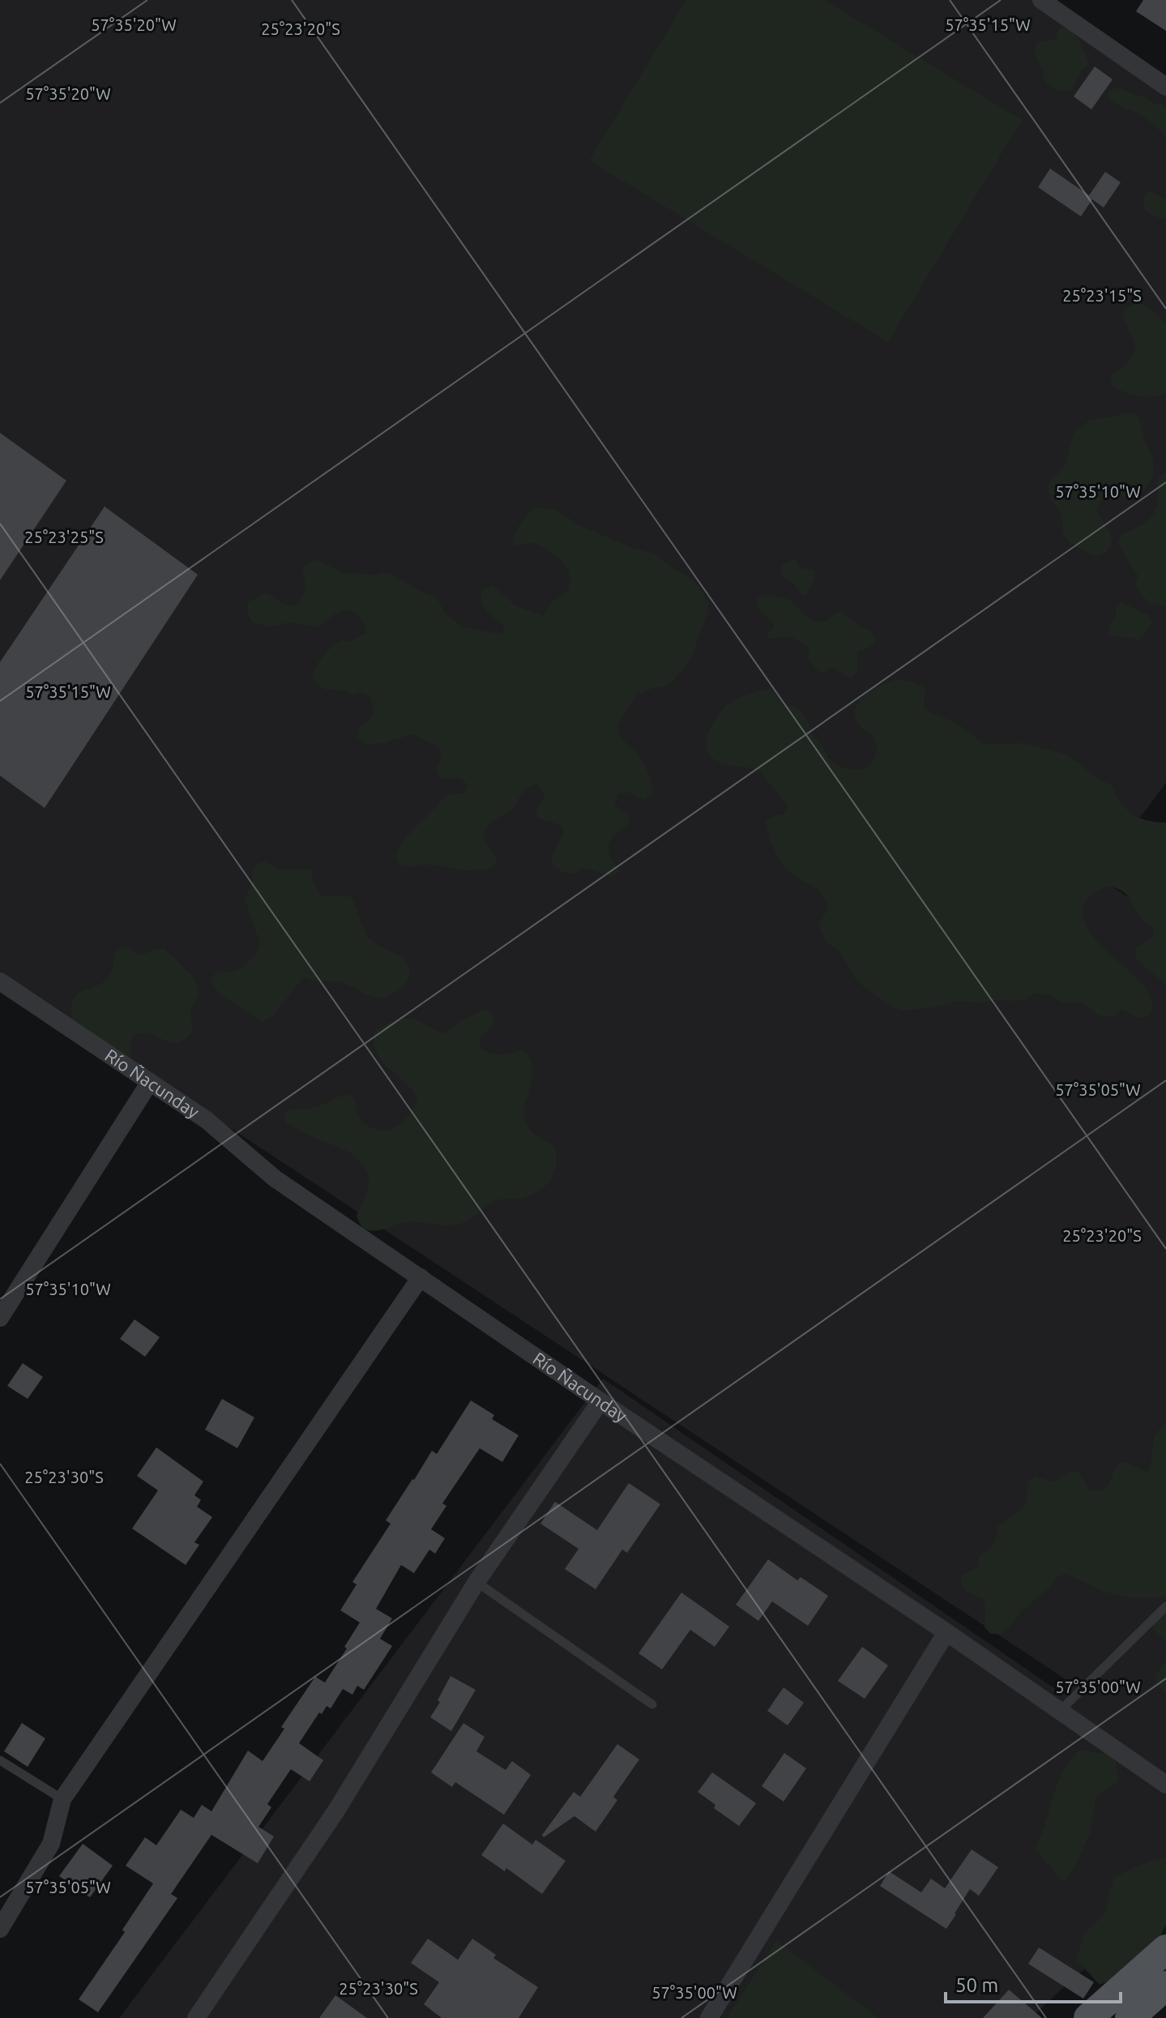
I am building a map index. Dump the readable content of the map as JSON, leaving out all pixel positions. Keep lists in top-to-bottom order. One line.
{"streets":{"street":["Río Ñacunday"]},"scale_bar":"50 m","coordinates":["57°35'20\"W","57°35'15\"W","25°23'20\"S","25°23'15\"S","57°35'10\"W","25°23'25\"S","57°35'05\"W","25°23'30\"S","57°35'00\"W"]}
